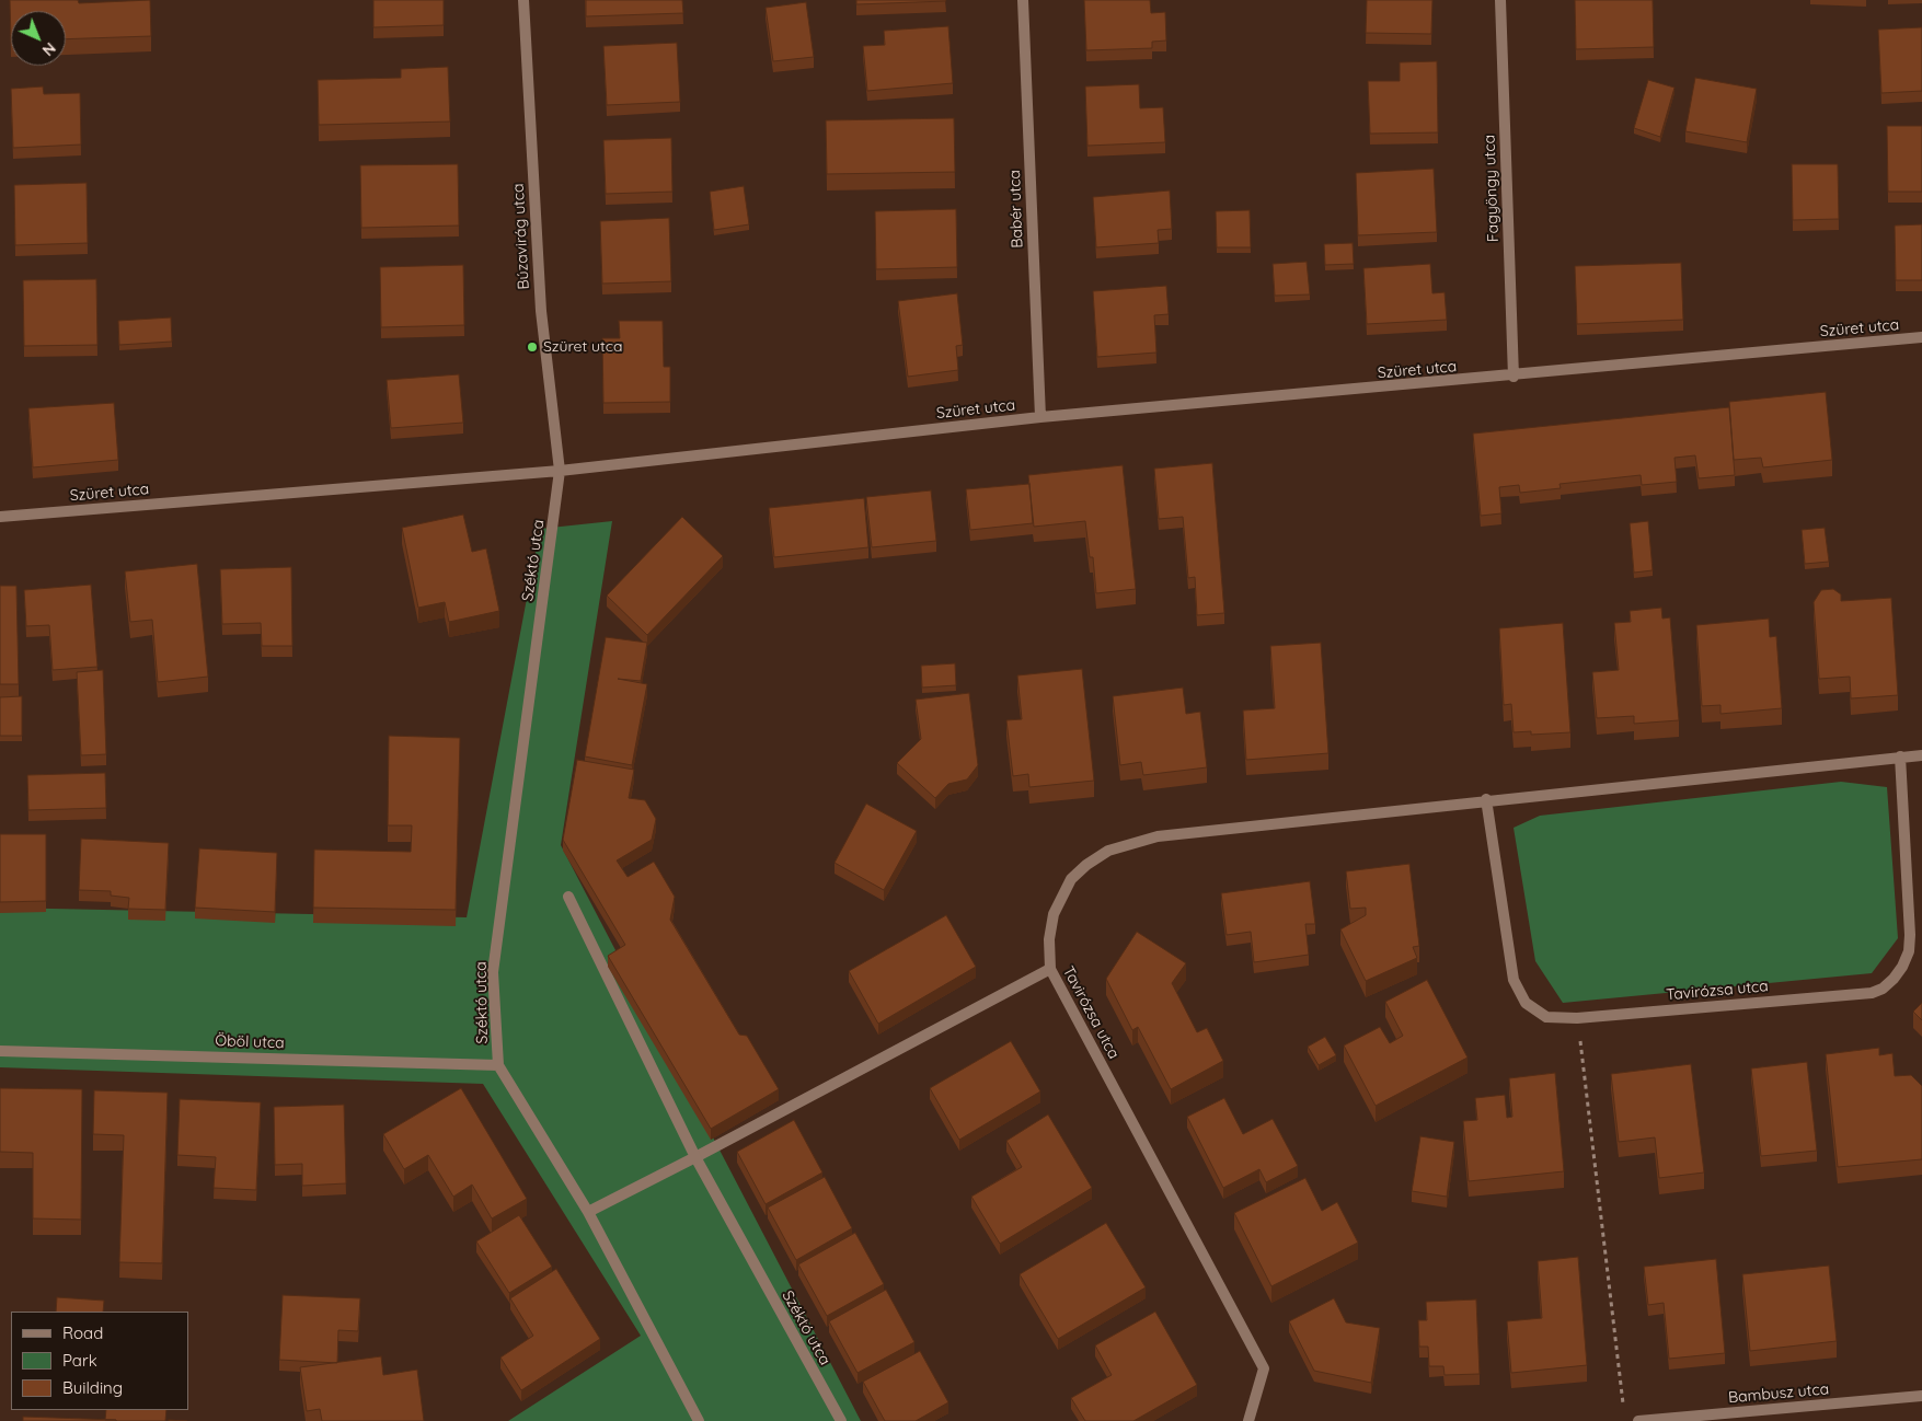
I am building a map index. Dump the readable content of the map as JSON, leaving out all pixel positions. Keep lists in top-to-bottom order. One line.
{"streets":{"street":["Fagyöngy utca","Babér utca","Búzavirág utca","Szüret utca","Széktó utca","Tavirózsa utca","Öböl utca","Bambusz utca"]},"crossings":[["Fagyöngy utca","Szüret utca"],["Babér utca","Szüret utca"],["Búzavirág utca","Szüret utca"],["Búzavirág utca","Széktó utca"],["Szüret utca","Széktó utca"],["Széktó utca","Öböl utca"]],"places":["Szüret utca"],"legend":["Road","Park","Building"],"north":"bottom right"}
